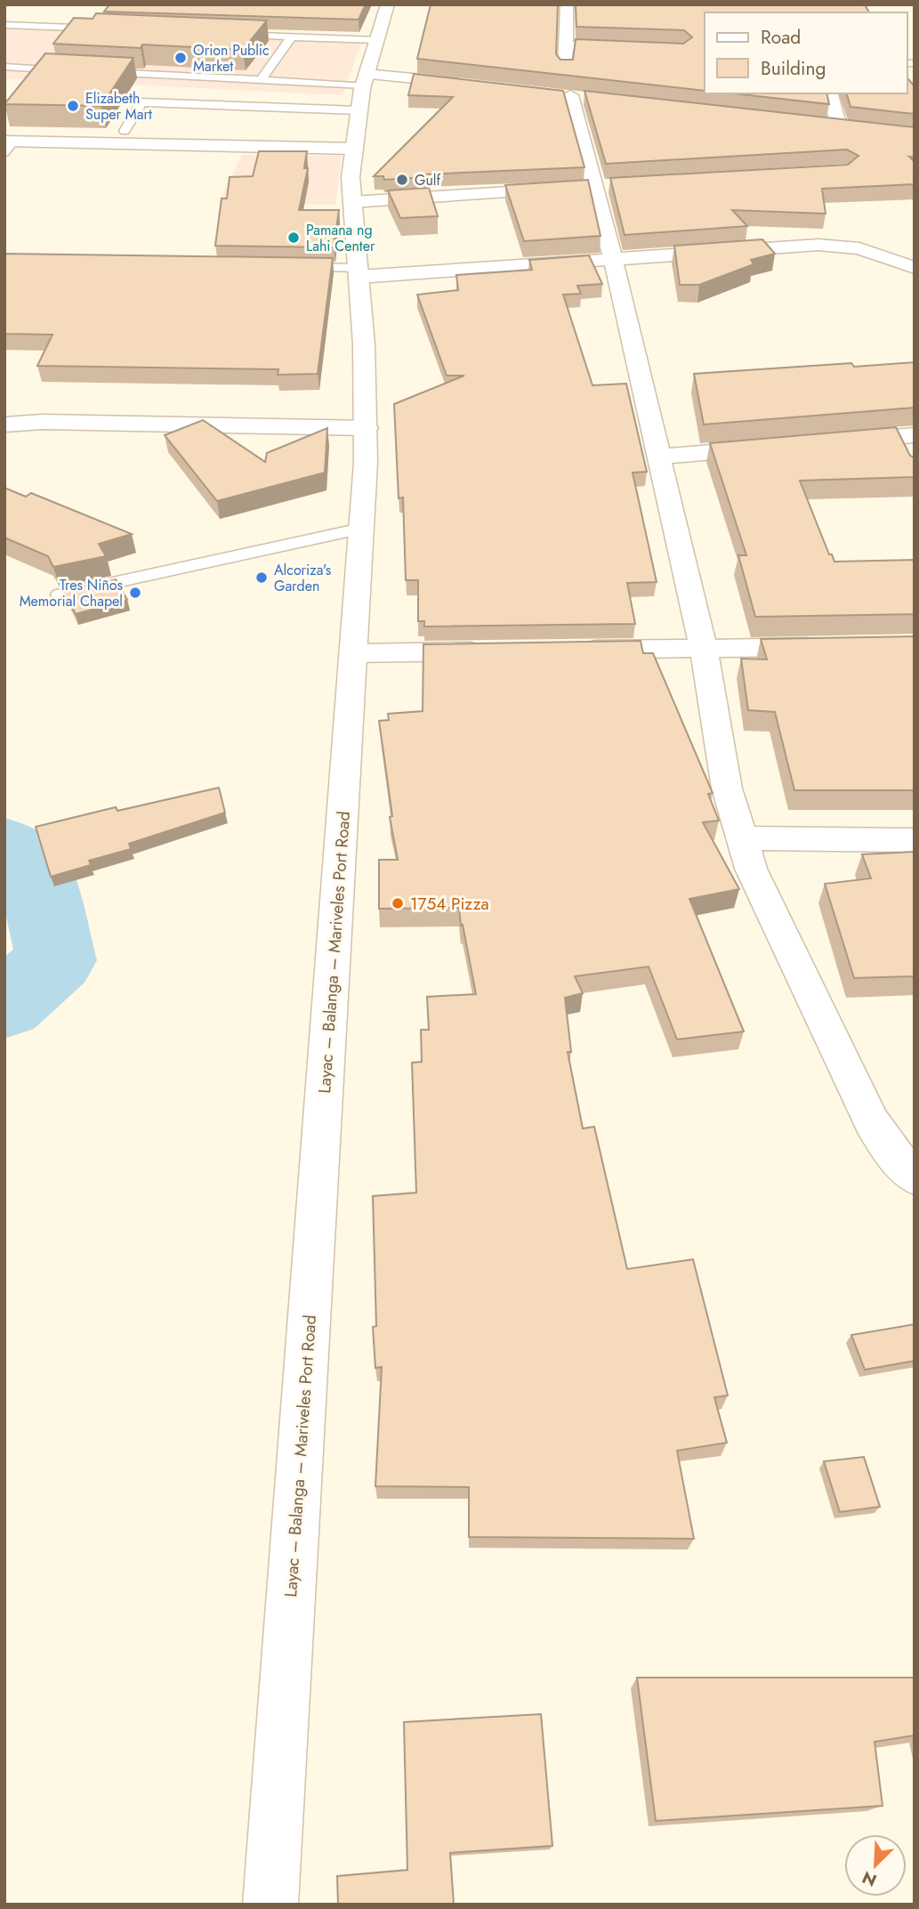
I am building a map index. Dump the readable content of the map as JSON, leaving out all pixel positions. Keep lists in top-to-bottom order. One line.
{"streets":{"street":["Layac – Balanga – Mariveles Port Road"]},"places":["Orion Public Market","Elizabeth Super Mart","Gulf","Pamana ng Lahi Center","Alcoriza's Garden","Tres Niños Memorial Chapel","1754 Pizza"],"legend":["Road","Building"],"north":"bottom left"}
